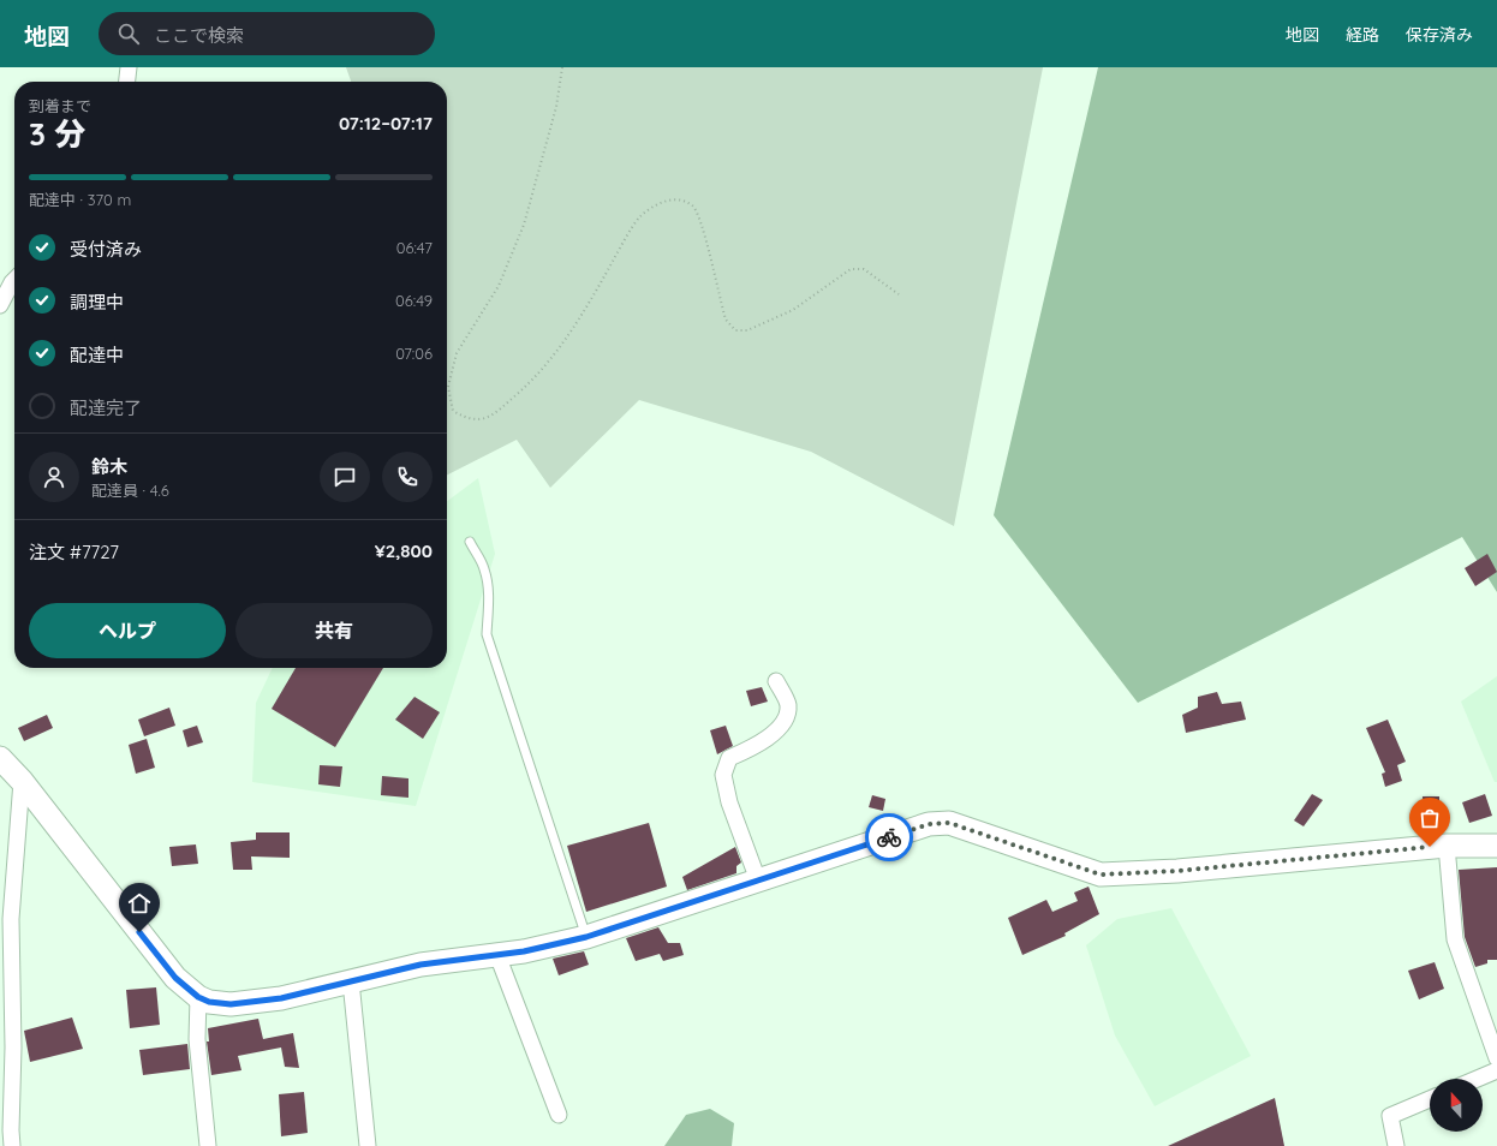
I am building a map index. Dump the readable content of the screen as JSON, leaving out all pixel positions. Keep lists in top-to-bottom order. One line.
{"north":"top","page":{"header":"地図","search":"ここで検索","nav":["地図","経路","保存済み"],"heading":["3 分","到着まで","07:12–07:17"],"panel":["鈴木","配達員 · 4.6","注文 #7727","¥2,800"],"bar":"配達中 · 370 m","list":[["受付済み","06:47"],["調理中","06:49"],["配達中","07:06"],"配達完了"],"buttons":["ヘルプ","共有"]}}
